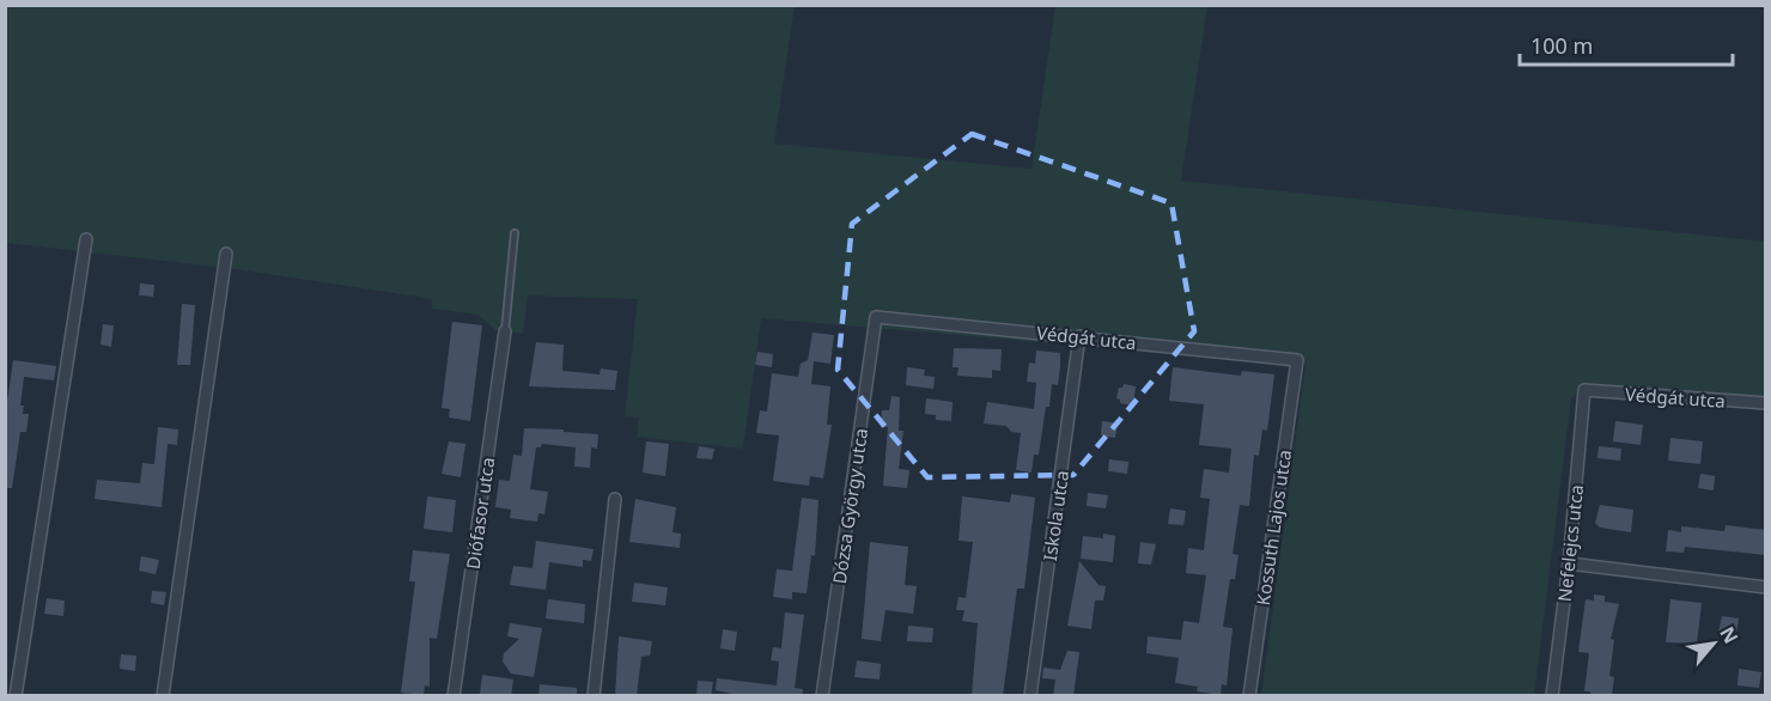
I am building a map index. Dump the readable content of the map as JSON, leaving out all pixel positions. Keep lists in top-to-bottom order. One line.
{"streets":{"street":["Védgát utca","Dózsa György utca","Diófasor utca","Iskola utca","Kossuth Lajos utca","Nefelejcs utca"]},"crossings":[["Védgát utca","Dózsa György utca"],["Védgát utca","Iskola utca"],["Védgát utca","Kossuth Lajos utca"],["Védgát utca","Nefelejcs utca"]],"scale_bar":"100 m","north":"top right"}
